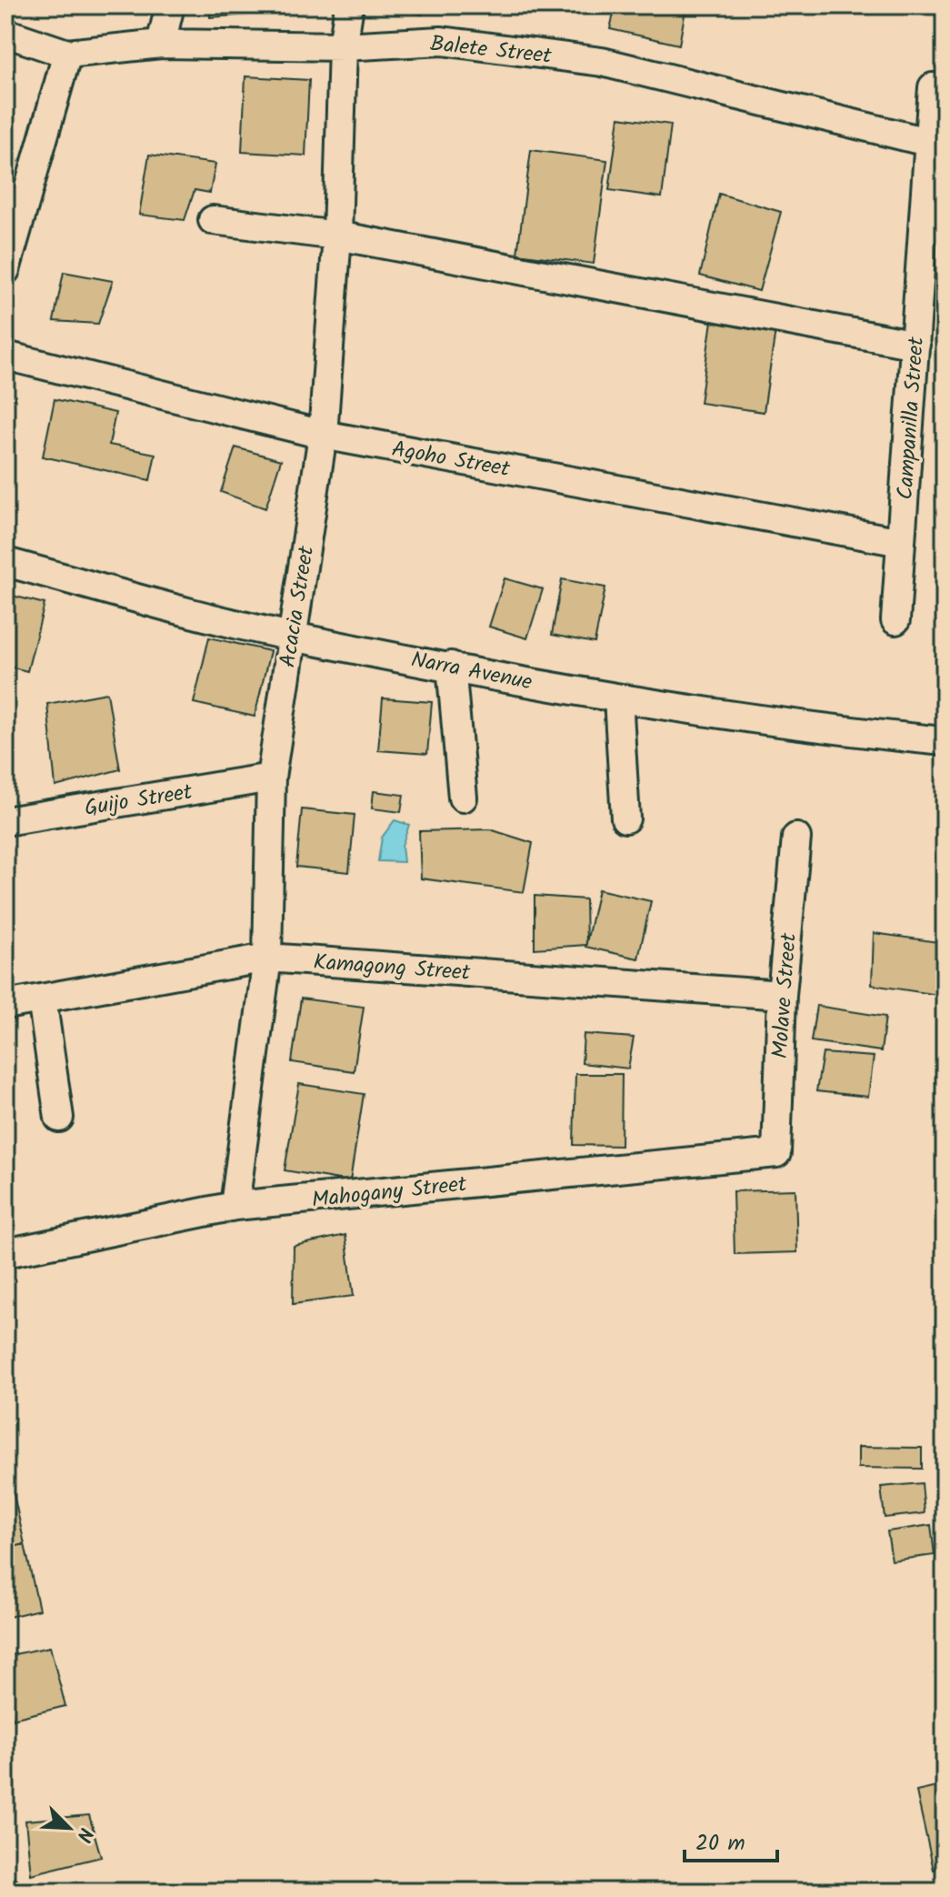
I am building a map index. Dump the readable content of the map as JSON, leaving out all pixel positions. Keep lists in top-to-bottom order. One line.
{"streets":{"street":["Balete Street","Campanilla Street","Agoho Street","Acacia Street","Narra Avenue","Guijo Street","Kamagong Street","Molave Street","Mahogany Street"]},"crossings":[["Balete Street","Campanilla Street"],["Balete Street","Acacia Street"],["Campanilla Street","Agoho Street"],["Agoho Street","Acacia Street"],["Acacia Street","Narra Avenue"],["Acacia Street","Guijo Street"],["Acacia Street","Kamagong Street"],["Acacia Street","Mahogany Street"],["Kamagong Street","Molave Street"],["Molave Street","Mahogany Street"]],"scale_bar":"20 m","north":"bottom right"}
